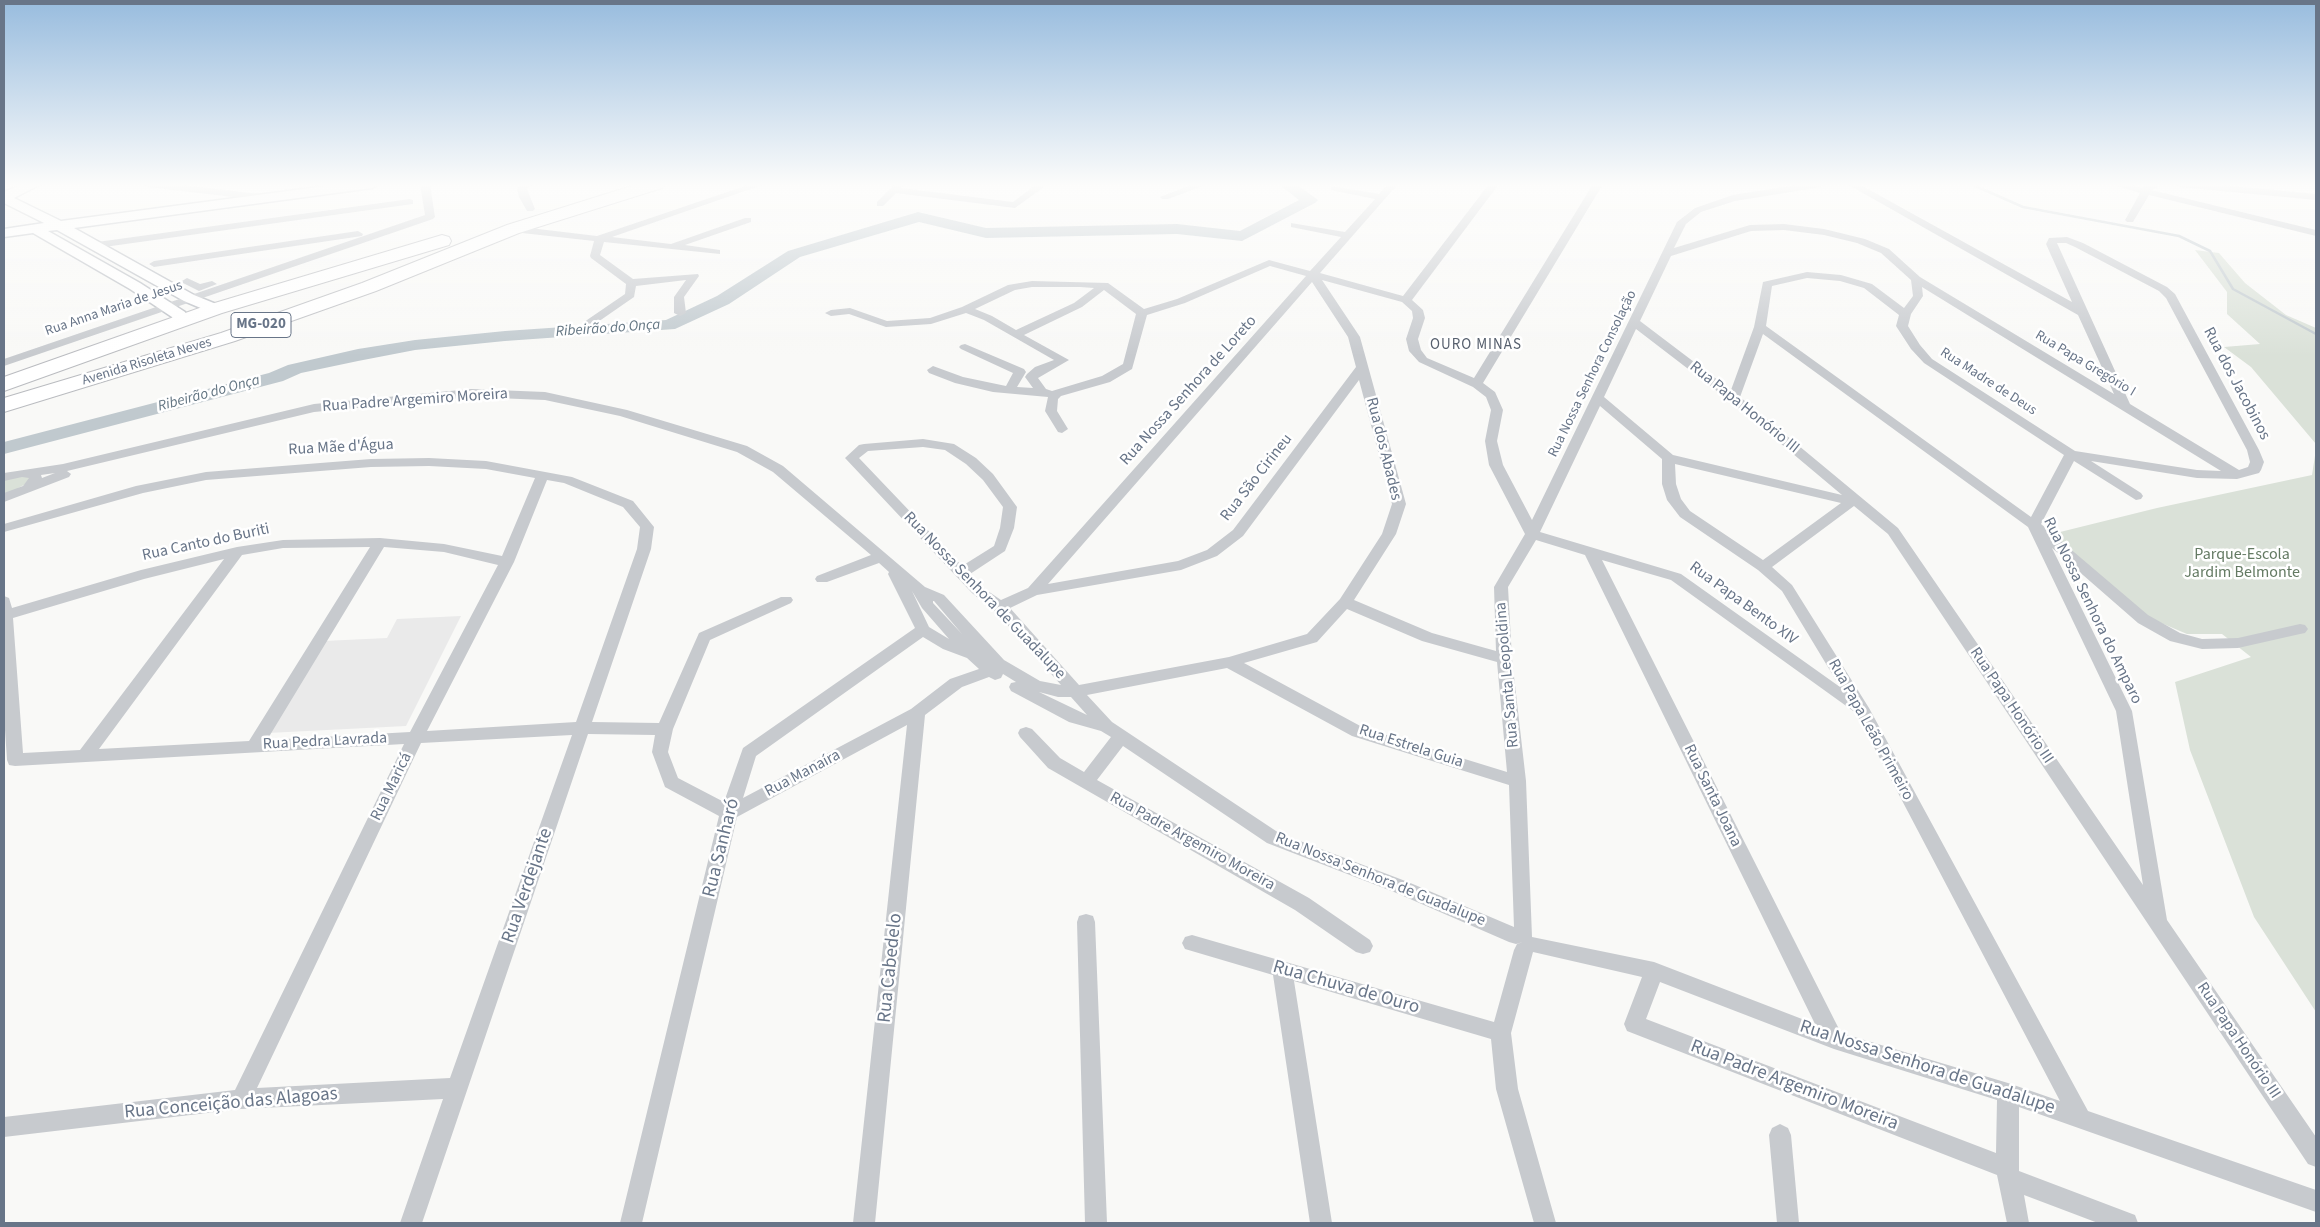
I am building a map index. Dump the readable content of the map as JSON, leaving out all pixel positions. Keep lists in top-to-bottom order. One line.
{"streets":{"highway":["MG-020","Avenida Risoleta Neves"],"street":["Rua Anna Maria de Jesus","Rua Papa Gregório I","Rua Nossa Senhora Consolação","Rua Madre de Deus","Rua dos Jacobinos","Rua Nossa Senhora de Loreto","Rua Padre Argemiro Moreira","Rua Papa Honório III","Rua Mãe d'Água","Rua dos Abades","Rua São Cirineu","Rua Canto do Buriti","Rua Nossa Senhora de Guadalupe","Rua Papa Bento XIV","Rua Nossa Senhora do Amparo","Rua Santa Leopoldina","Rua Papa Leão Primeiro","Rua Pedra Lavrada","Rua Estrela Guia","Rua Manaíra","Rua Maricá","Rua Santa Joana","Rua Sanharó","Rua Verdejante","Rua Cabedelo","Rua Chuva de Ouro","Rua Conceição das Alagoas"]},"crossings":[["Rua Papa Gregório I","Rua dos Jacobinos"],["Rua Nossa Senhora Consolação","Rua Papa Honório III"],["Rua Nossa Senhora Consolação","Rua Papa Bento XIV"],["Rua Nossa Senhora Consolação","Rua Santa Leopoldina"],["Rua Nossa Senhora de Loreto","Rua dos Abades"],["Rua Nossa Senhora de Loreto","Rua São Cirineu"],["Rua Nossa Senhora de Loreto","Rua Nossa Senhora de Guadalupe"],["Rua Padre Argemiro Moreira","Rua dos Abades"],["Rua Padre Argemiro Moreira","Rua Nossa Senhora de Guadalupe"],["Rua Padre Argemiro Moreira","Rua Manaíra"],["Rua Padre Argemiro Moreira","Rua Sanharó"],["Rua Papa Honório III","Rua Nossa Senhora do Amparo"],["Rua Mãe d'Água","Rua Maricá"],["Rua Mãe d'Água","Rua Verdejante"],["Rua dos Abades","Rua São Cirineu"],["Rua dos Abades","Rua Nossa Senhora de Guadalupe"],["Rua dos Abades","Rua Estrela Guia"],["Rua Canto do Buriti","Rua Pedra Lavrada"],["Rua Canto do Buriti","Rua Maricá"],["Rua Nossa Senhora de Guadalupe","Rua Santa Leopoldina"],["Rua Nossa Senhora de Guadalupe","Rua Papa Leão Primeiro"],["Rua Nossa Senhora de Guadalupe","Rua Santa Joana"],["Rua Papa Bento XIV","Rua Santa Leopoldina"],["Rua Papa Bento XIV","Rua Papa Leão Primeiro"],["Rua Papa Bento XIV","Rua Santa Joana"],["Rua Santa Leopoldina","Rua Estrela Guia"],["Rua Santa Leopoldina","Rua Chuva de Ouro"],["Rua Pedra Lavrada","Rua Maricá"],["Rua Pedra Lavrada","Rua Verdejante"],["Rua Manaíra","Rua Sanharó"],["Rua Manaíra","Rua Cabedelo"],["Rua Maricá","Rua Conceição das Alagoas"],["Rua Verdejante","Rua Conceição das Alagoas"]],"districts":["OURO MINAS"],"water":["Ribeirão do Onça"],"parks":["Parque-Escola Jardim Belmonte"]}
